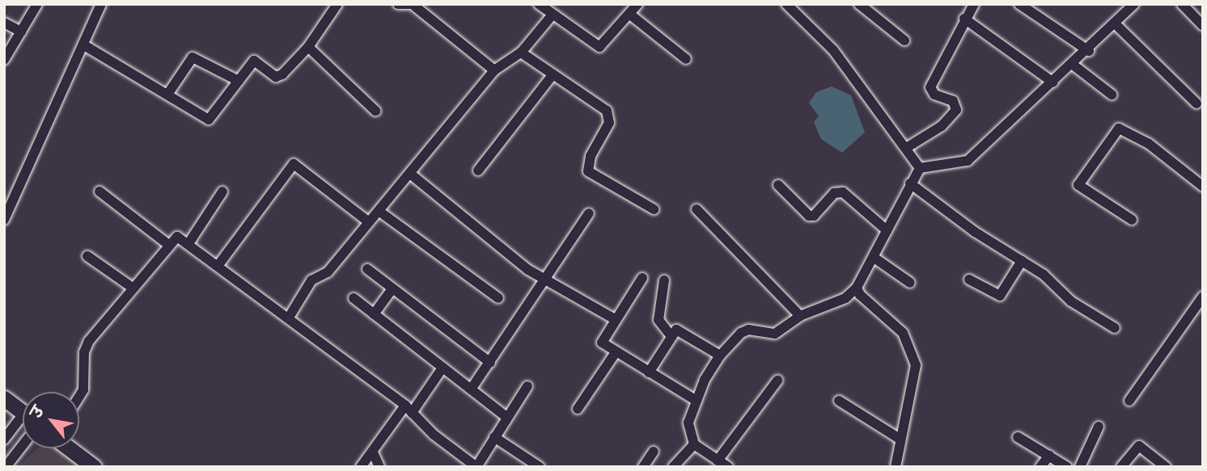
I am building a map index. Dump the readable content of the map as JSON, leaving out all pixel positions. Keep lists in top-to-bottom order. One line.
{"north":"top left"}
